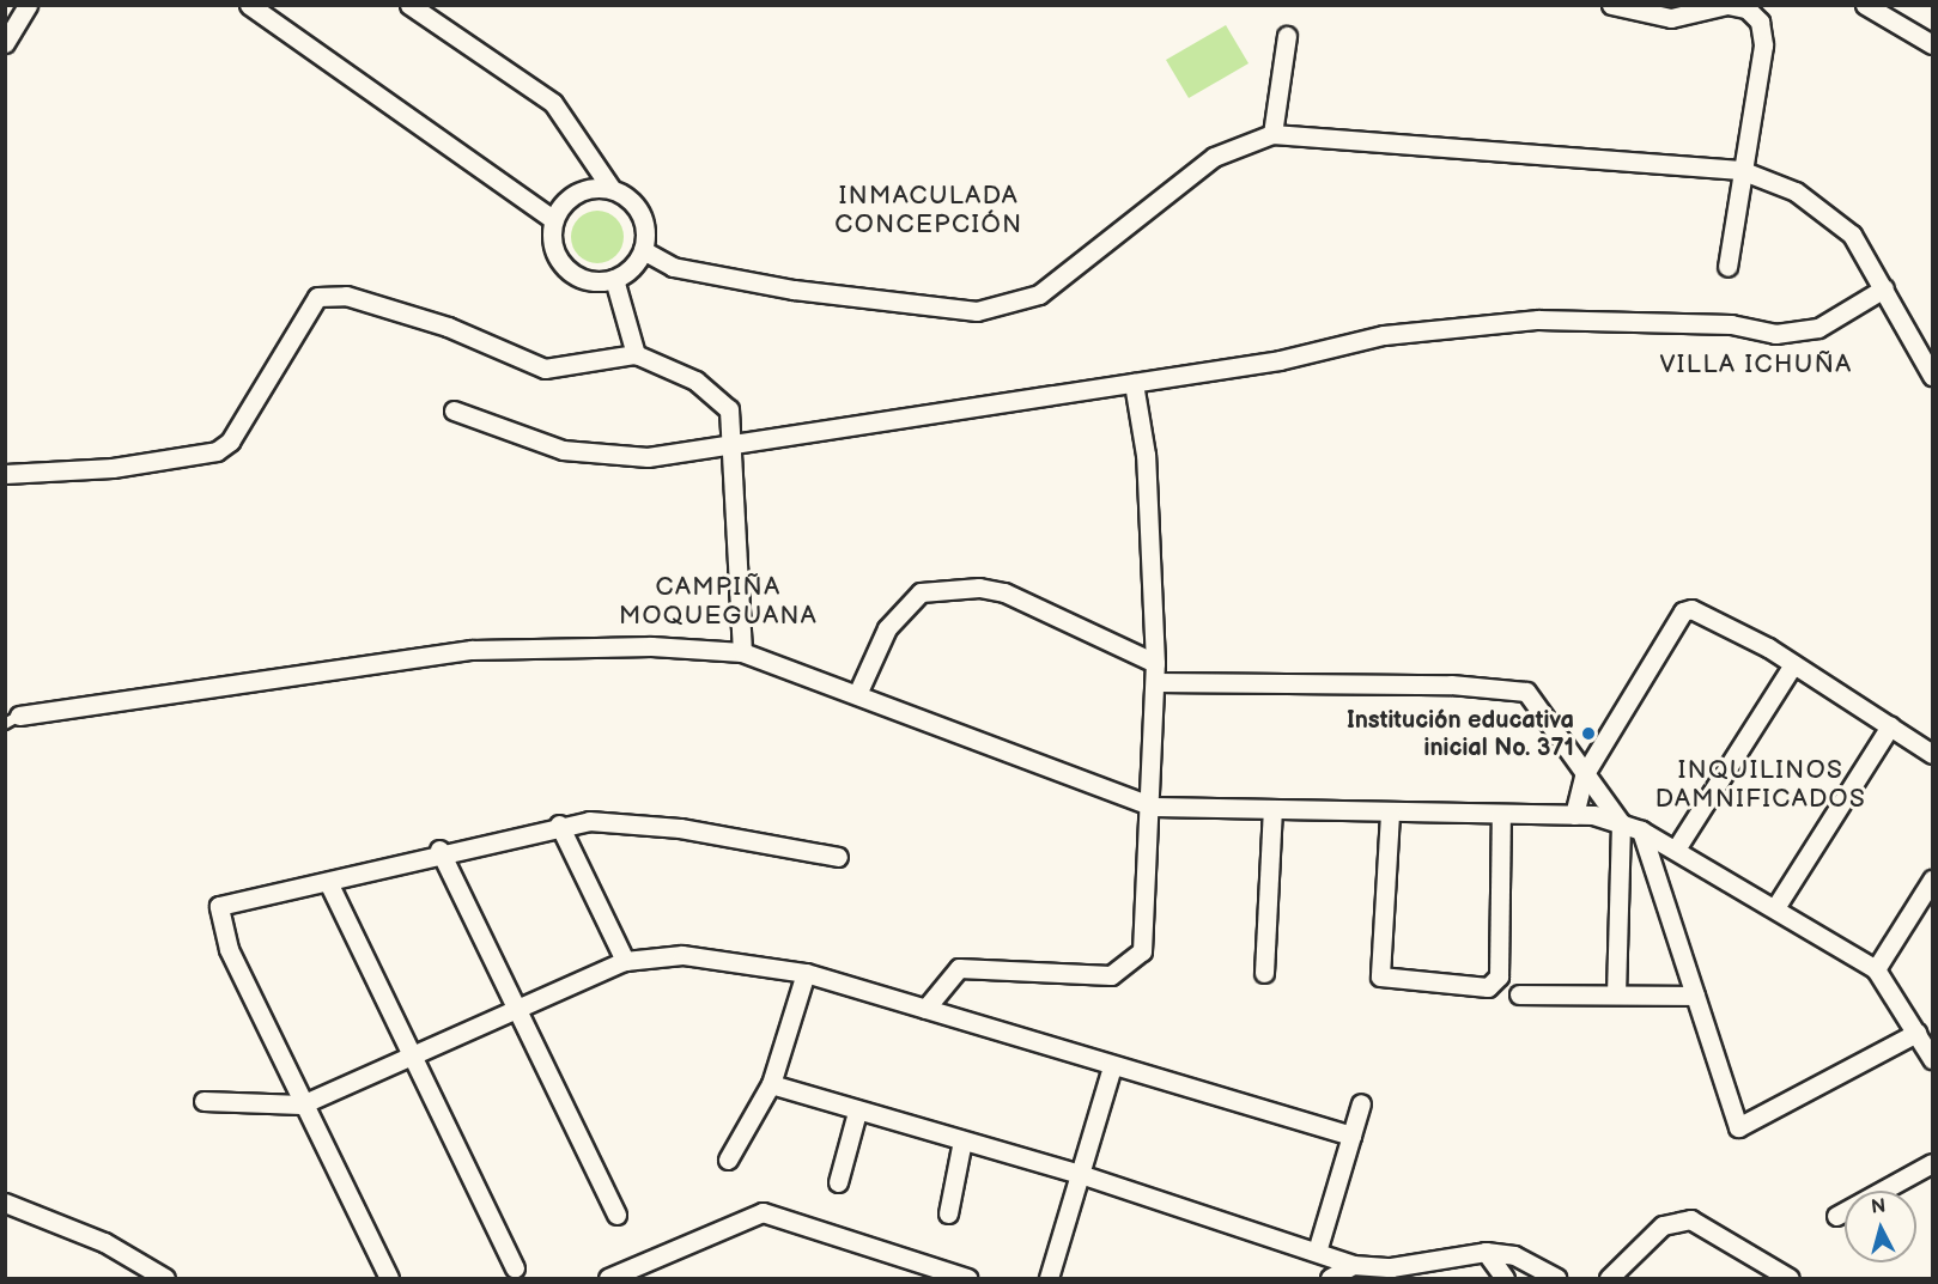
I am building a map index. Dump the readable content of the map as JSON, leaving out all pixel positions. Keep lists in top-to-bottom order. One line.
{"districts":["INMACULADA CONCEPCIÓN","VILLA ICHUÑA","CAMPIÑA MOQUEGUANA","INQUILINOS DAMNIFICADOS"],"places":["Institución educativa inicial No. 371"],"north":"top"}
